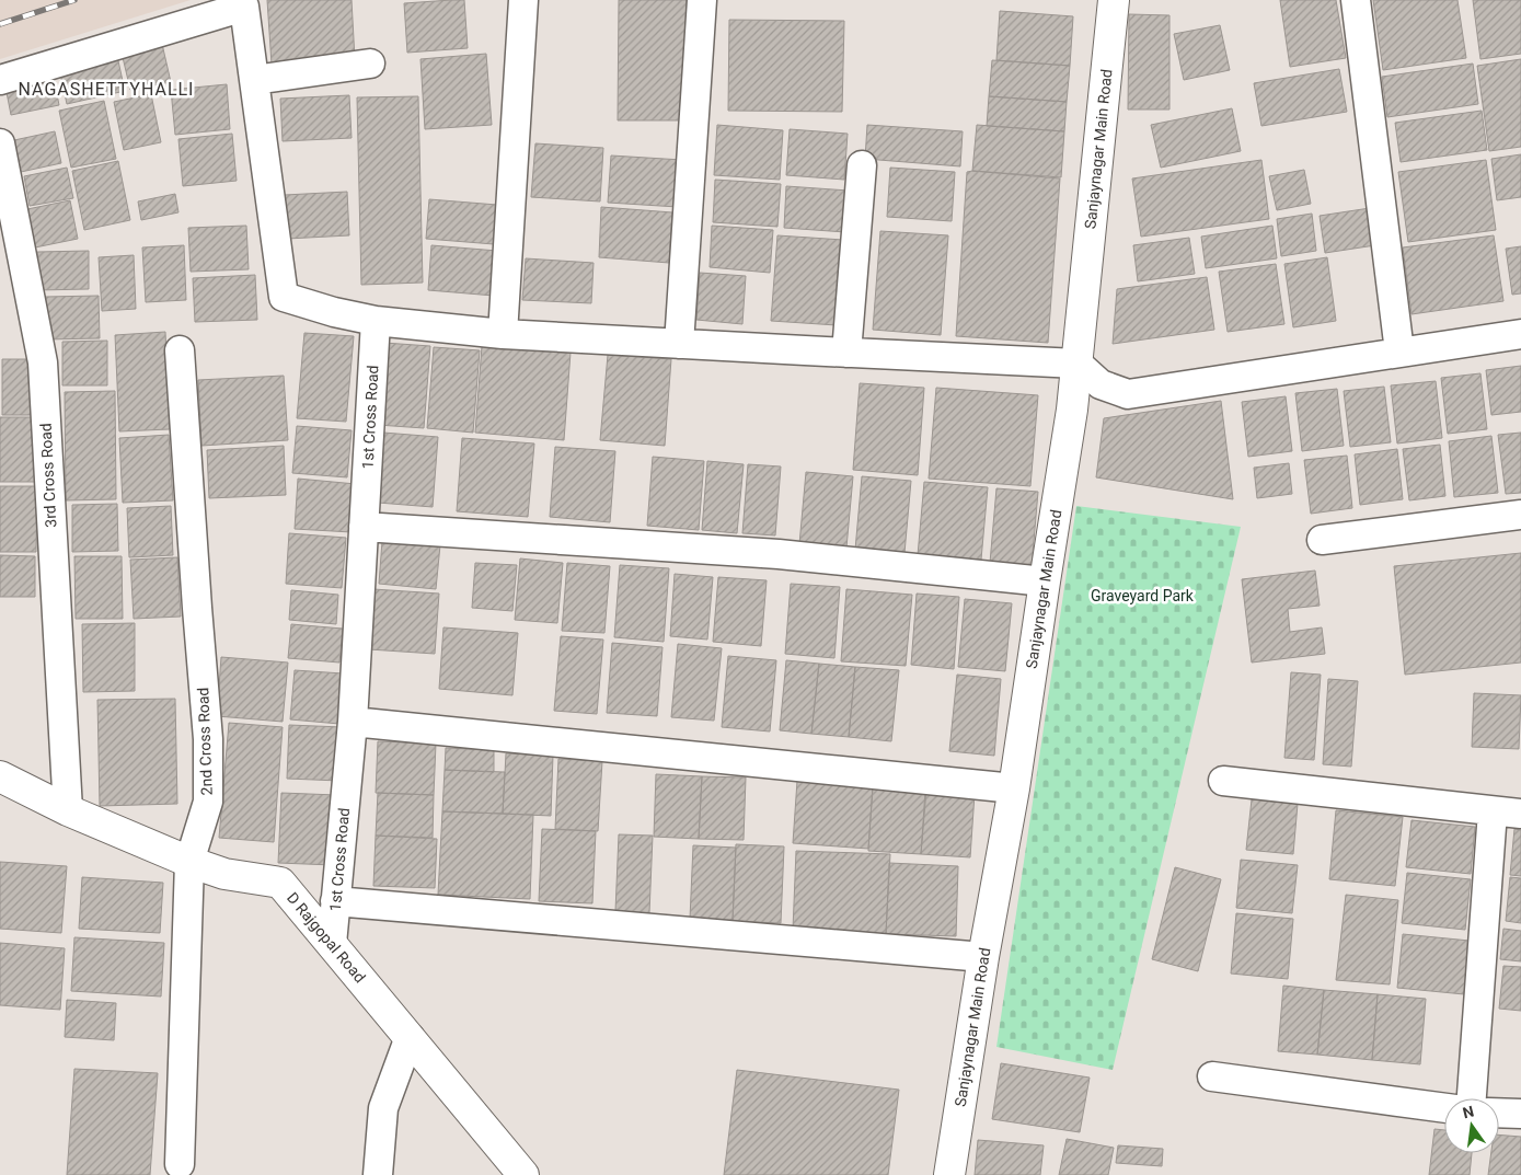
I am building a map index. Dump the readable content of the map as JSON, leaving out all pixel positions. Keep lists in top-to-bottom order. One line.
{"streets":{"street":["Sanjaynagar Main Road","1st Cross Road","3rd Cross Road","2nd Cross Road","D Rajgopal Road"]},"crossings":[["1st Cross Road","D Rajgopal Road"],["3rd Cross Road","D Rajgopal Road"],["2nd Cross Road","D Rajgopal Road"]],"districts":["NAGASHETTYHALLI"],"parks":["Graveyard Park"],"north":"top"}
